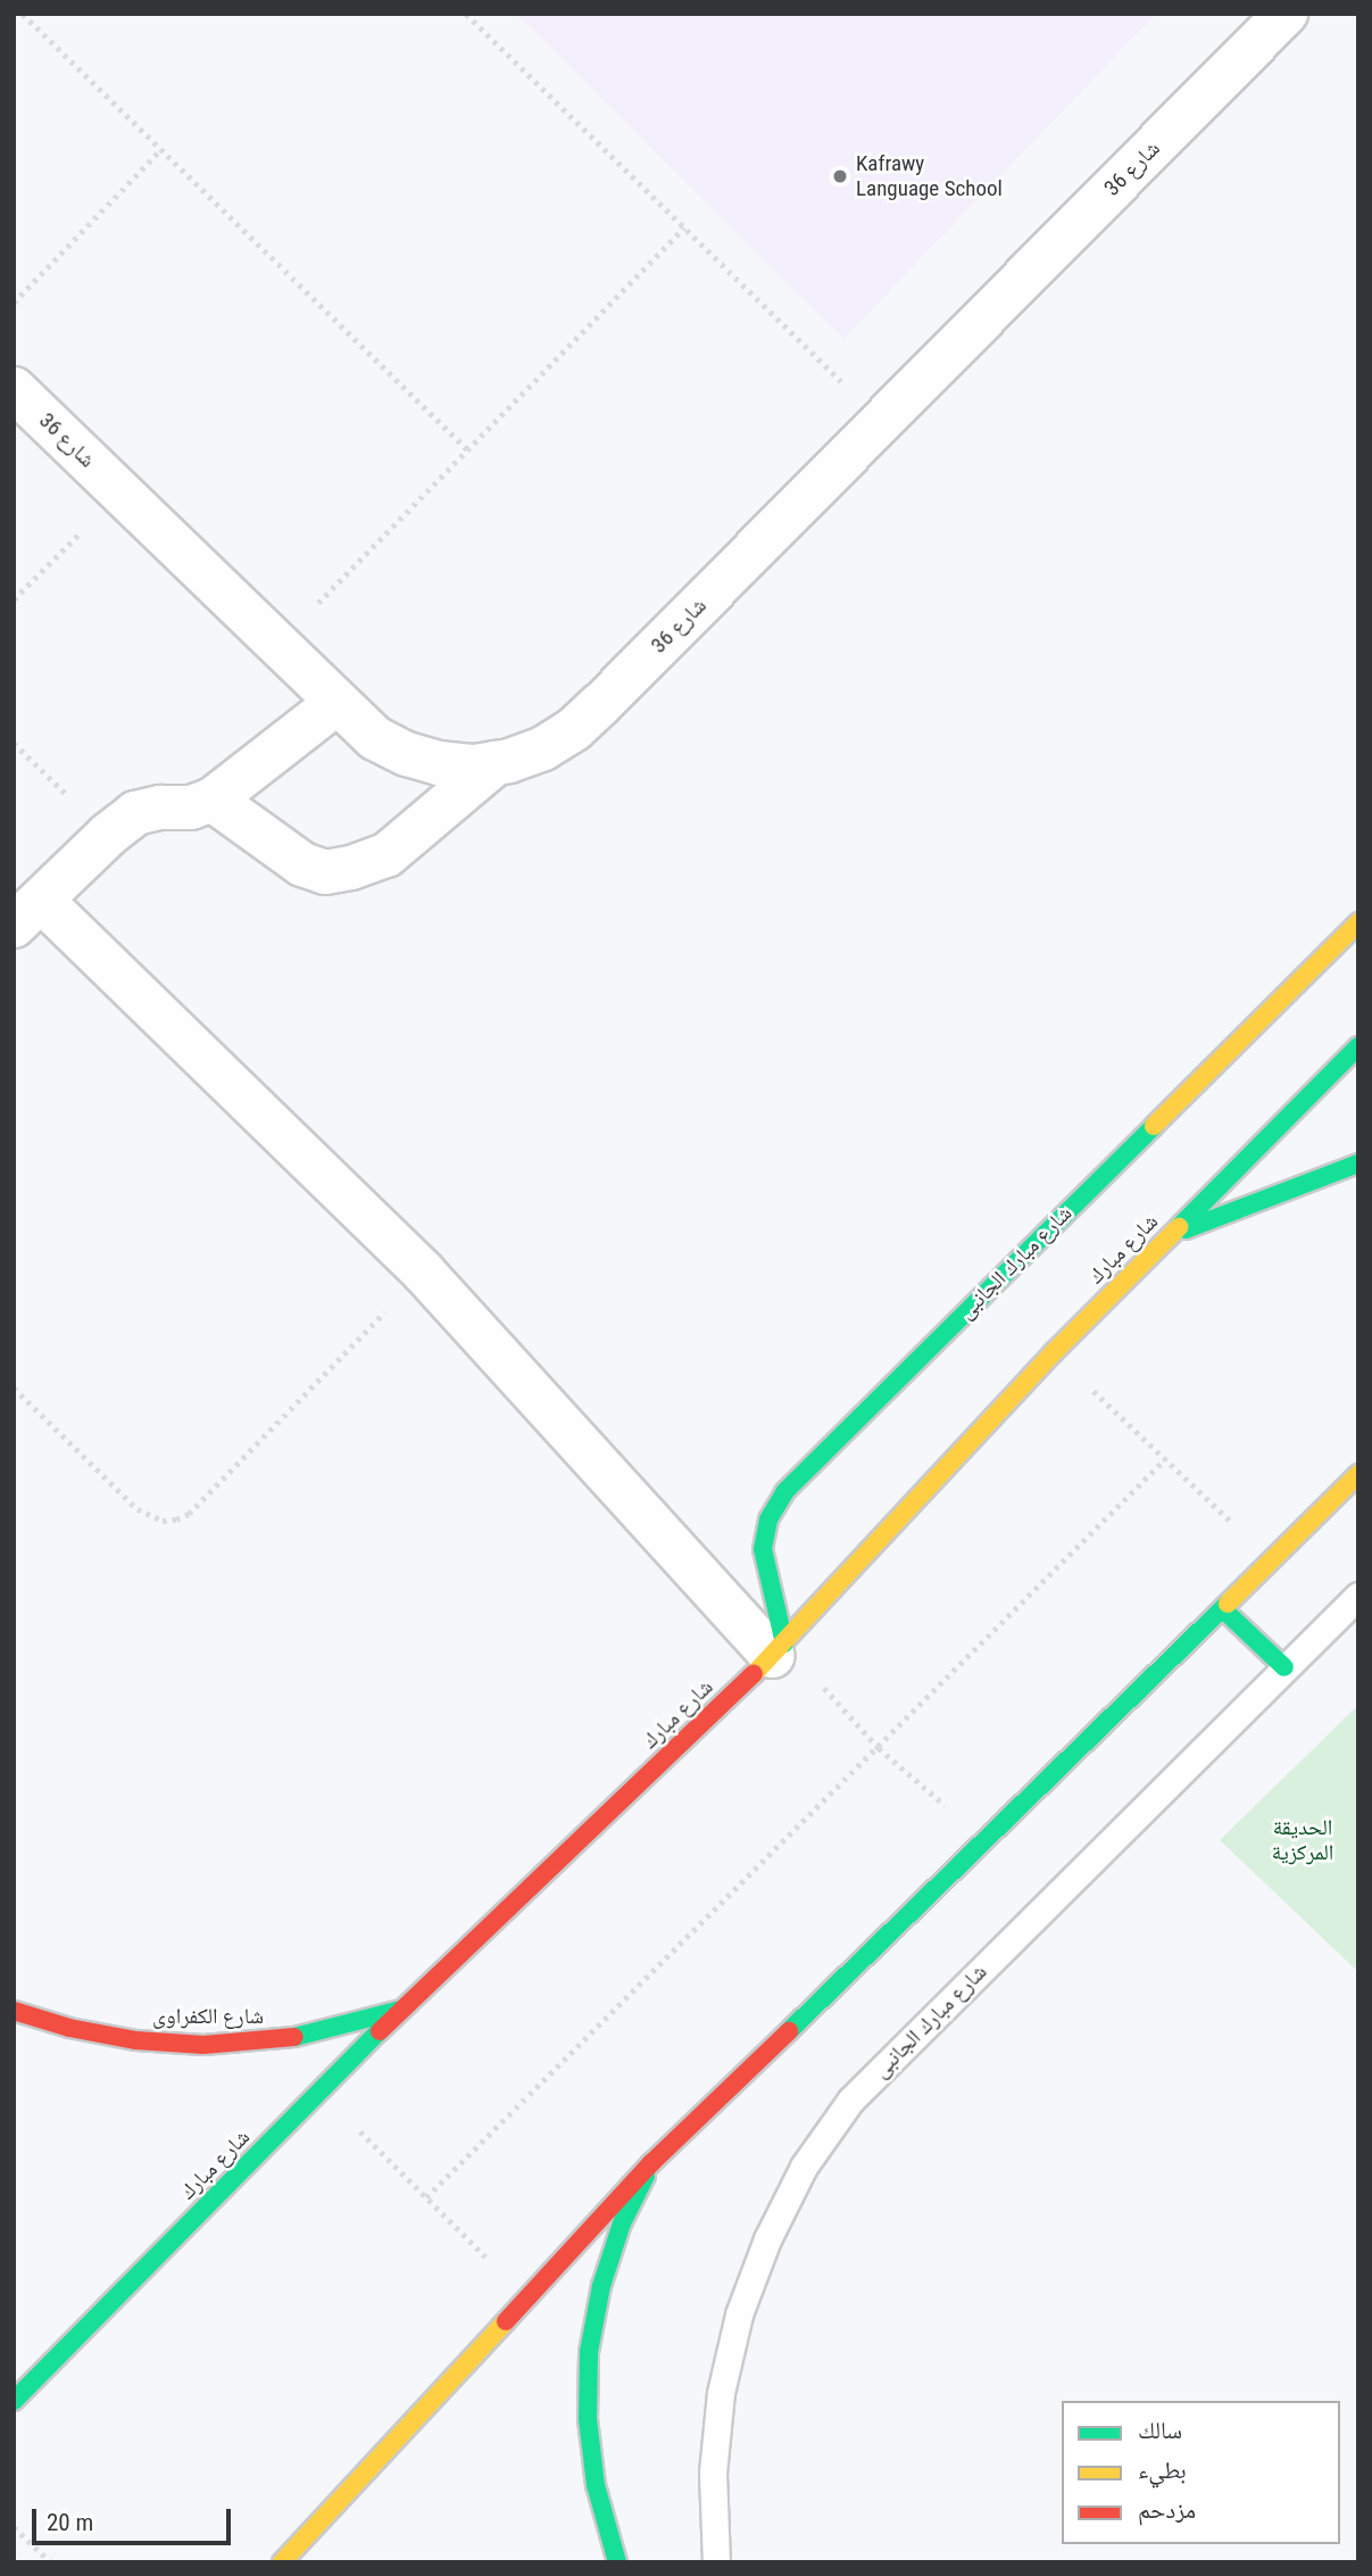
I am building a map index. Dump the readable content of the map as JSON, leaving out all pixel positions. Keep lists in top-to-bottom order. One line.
{"streets":{"main road":["شارع مبارك","شارع مبارك الجانبى","شارع الكفراوى"],"street":["شارع 36"]},"crossings":[["شارع مبارك","شارع مبارك الجانبى"],["شارع مبارك","شارع الكفراوى"]],"parks":["الحديقة المركزية"],"places":["Kafrawy Language School"],"legend":["سالك","بطيء","مزدحم"],"scale_bar":"20 m"}
